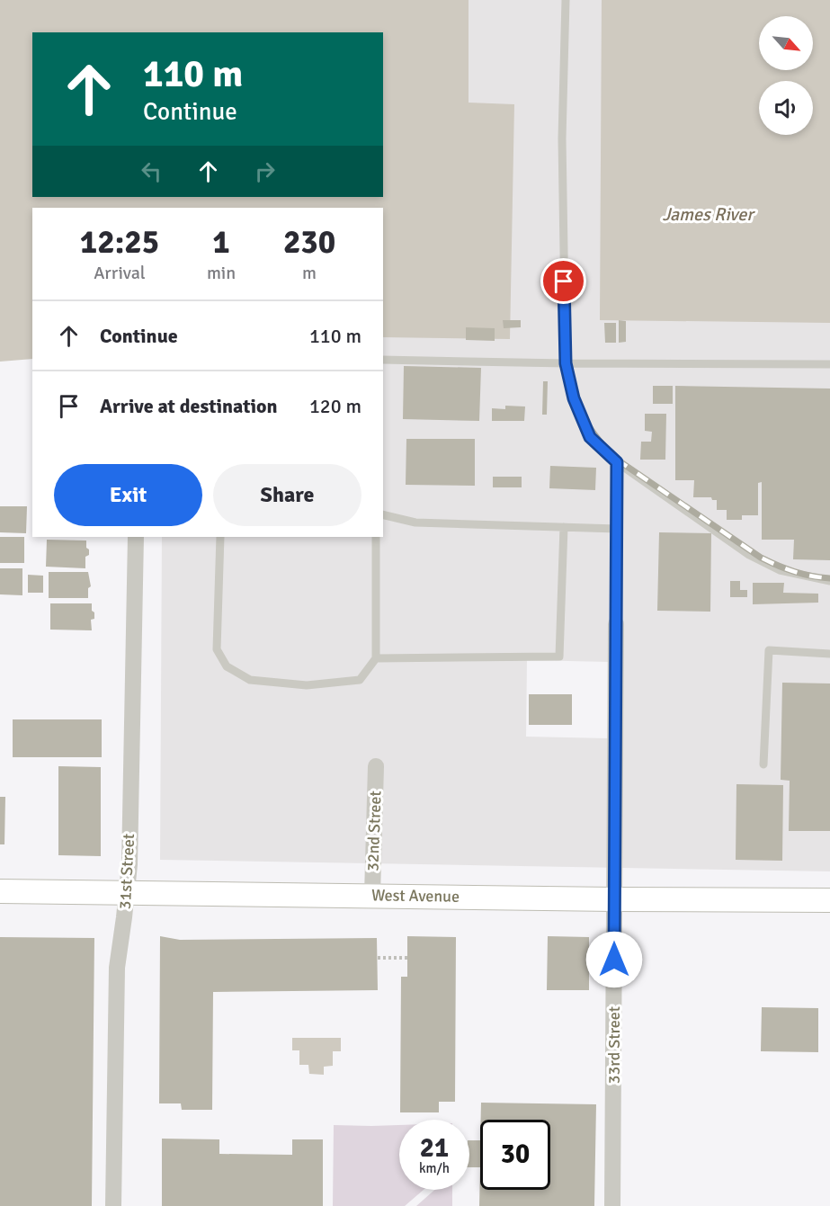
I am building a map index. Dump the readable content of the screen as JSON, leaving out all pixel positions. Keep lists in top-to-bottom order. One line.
{"streets":{"street":["32nd Street","31st Street","West Avenue","33rd Street"]},"crossings":[["32nd Street","West Avenue"],["31st Street","West Avenue"],["West Avenue","33rd Street"]],"water":["James River"],"north":"bottom right","page":{"turn":["110 m","Continue"],"eta":["12:25","Arrival","1","min","230","m"],"list":[{"name":"Continue","value":"110 m"},{"name":"Arrive at destination","value":"120 m"}],"buttons":["Exit","Share"],"speed":"21 km/h","limit":"30"}}
